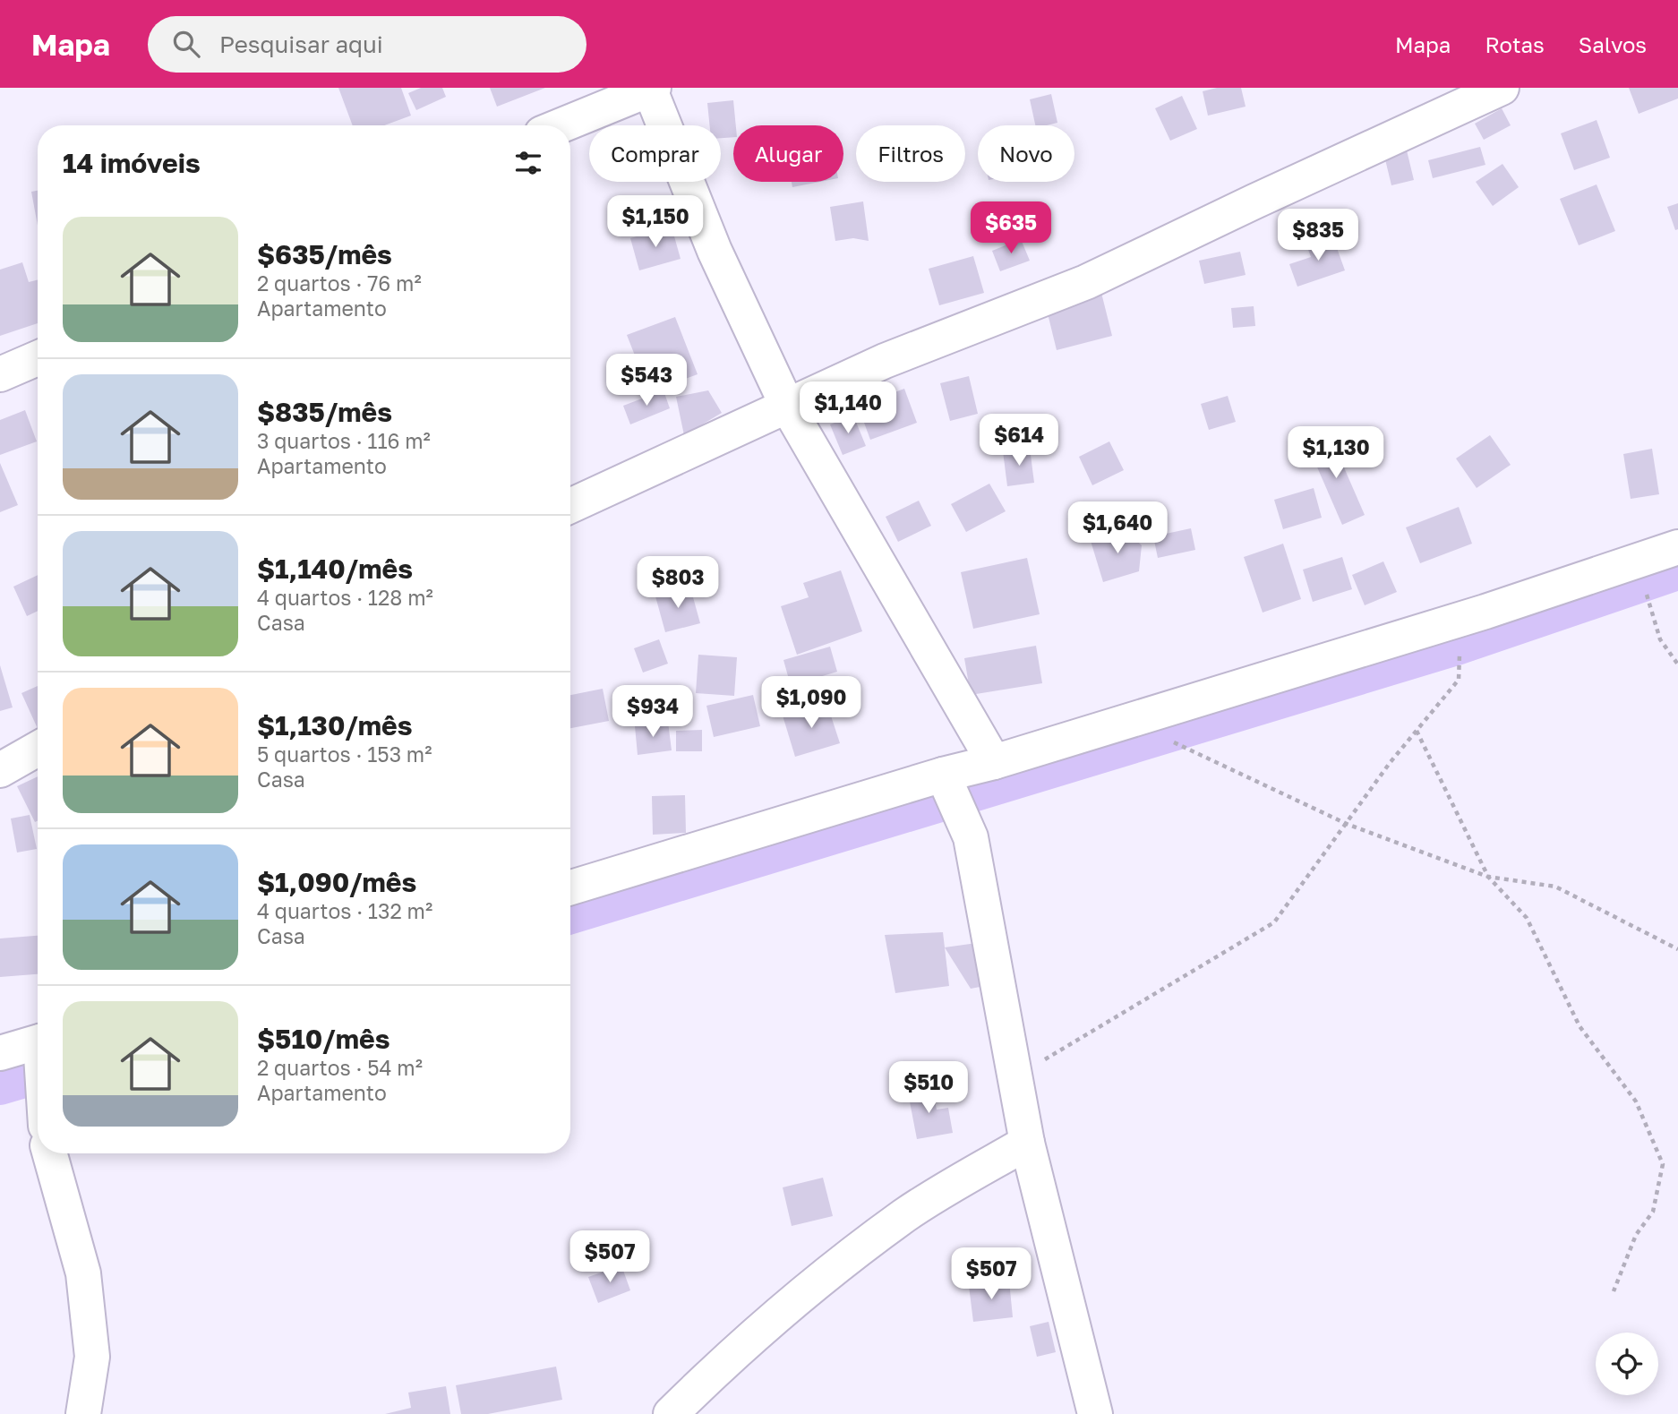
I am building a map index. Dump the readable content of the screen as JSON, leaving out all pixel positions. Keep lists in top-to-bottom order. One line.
{"page":{"header":"Mapa","search":"Pesquisar aqui","nav":["Mapa","Rotas","Salvos"],"chip":["Comprar","Alugar","Filtros","Novo"],"heading":"14 imóveis","price":["$1,150","$635","$835","$543","$1,140","$614","$1,130","$1,640","$803","$1,090","$934","$510","$507","$507"],"list":[{"name":"$635/mês","note":"2 quartos · 76 m² · Apartamento"},{"name":"$835/mês","note":"3 quartos · 116 m² · Apartamento"},{"name":"$1,140/mês","note":"4 quartos · 128 m² · Casa"},{"name":"$1,130/mês","note":"5 quartos · 153 m² · Casa"},{"name":"$1,090/mês","note":"4 quartos · 132 m² · Casa"},{"name":"$510/mês","note":"2 quartos · 54 m² · Apartamento"}]}}
